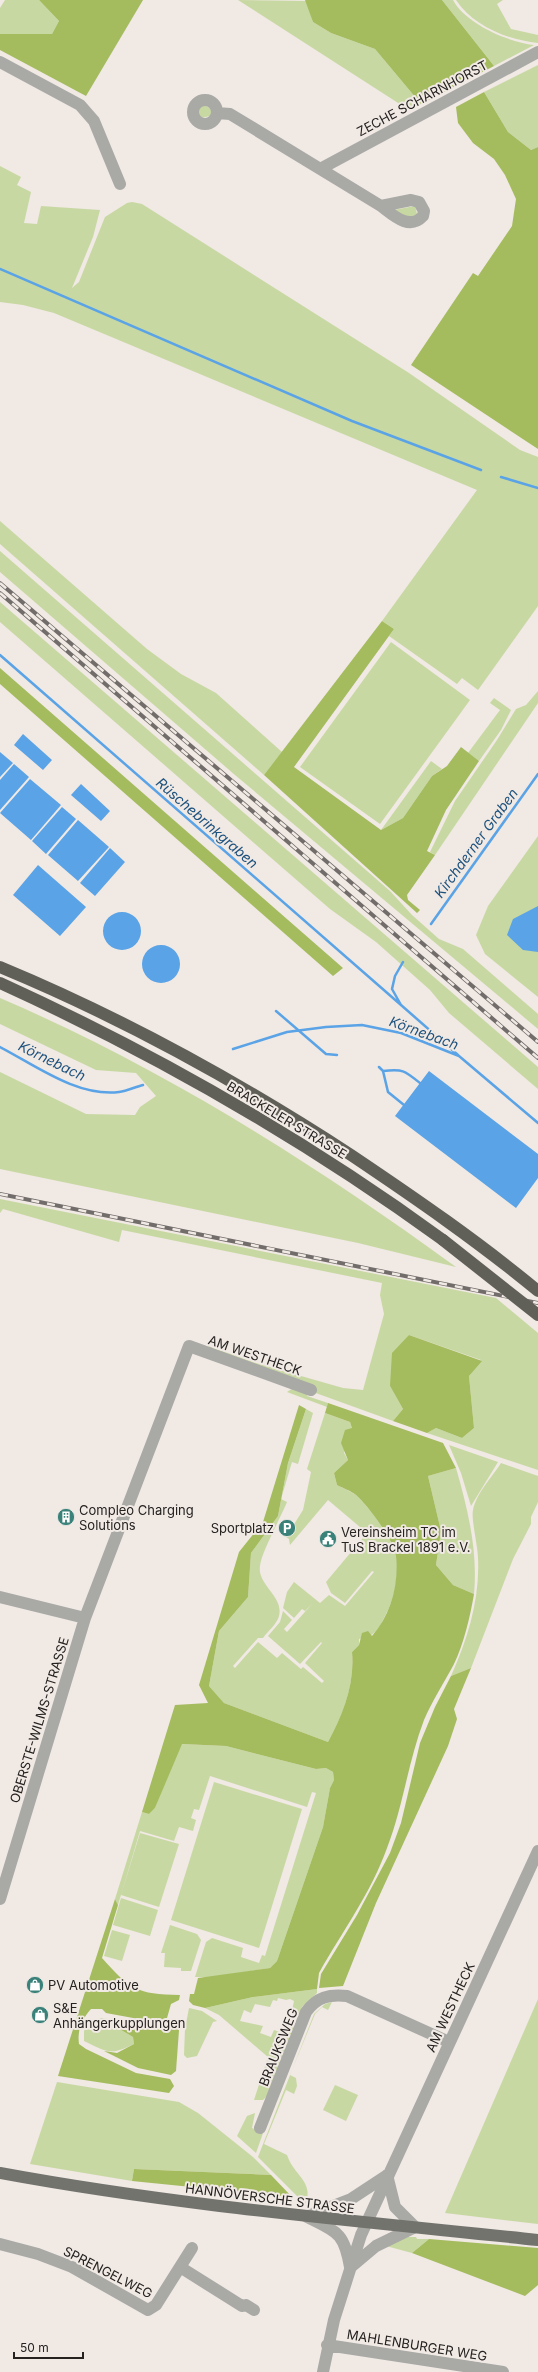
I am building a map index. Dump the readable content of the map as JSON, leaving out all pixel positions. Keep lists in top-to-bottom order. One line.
{"streets":{"highway":["BRACKELER STRASSE"],"main road":["HANNÖVERSCHE STRASSE"],"street":["ZECHE SCHARNHORST","AM WESTHECK","OBERSTE-WILMS-STRASSE","BRAUKSWEG","SPRENGELWEG","MAHLENBURGER WEG"]},"crossings":[["AM WESTHECK","OBERSTE-WILMS-STRASSE"],["AM WESTHECK","BRAUKSWEG"],["AM WESTHECK","HANNÖVERSCHE STRASSE"],["AM WESTHECK","MAHLENBURGER WEG"]],"water":["Rüschebrinkgraben","Kirchderner Graben","Körnebach"],"places":{"building":["Compleo Charging Solutions"],"parking":["Sportplatz"],"public building":["Vereinsheim TC im TuS Brackel 1891 e.V."],"shop":["PV Automotive","S&E Anhängerkupplungen"]},"scale_bar":"50 m"}
